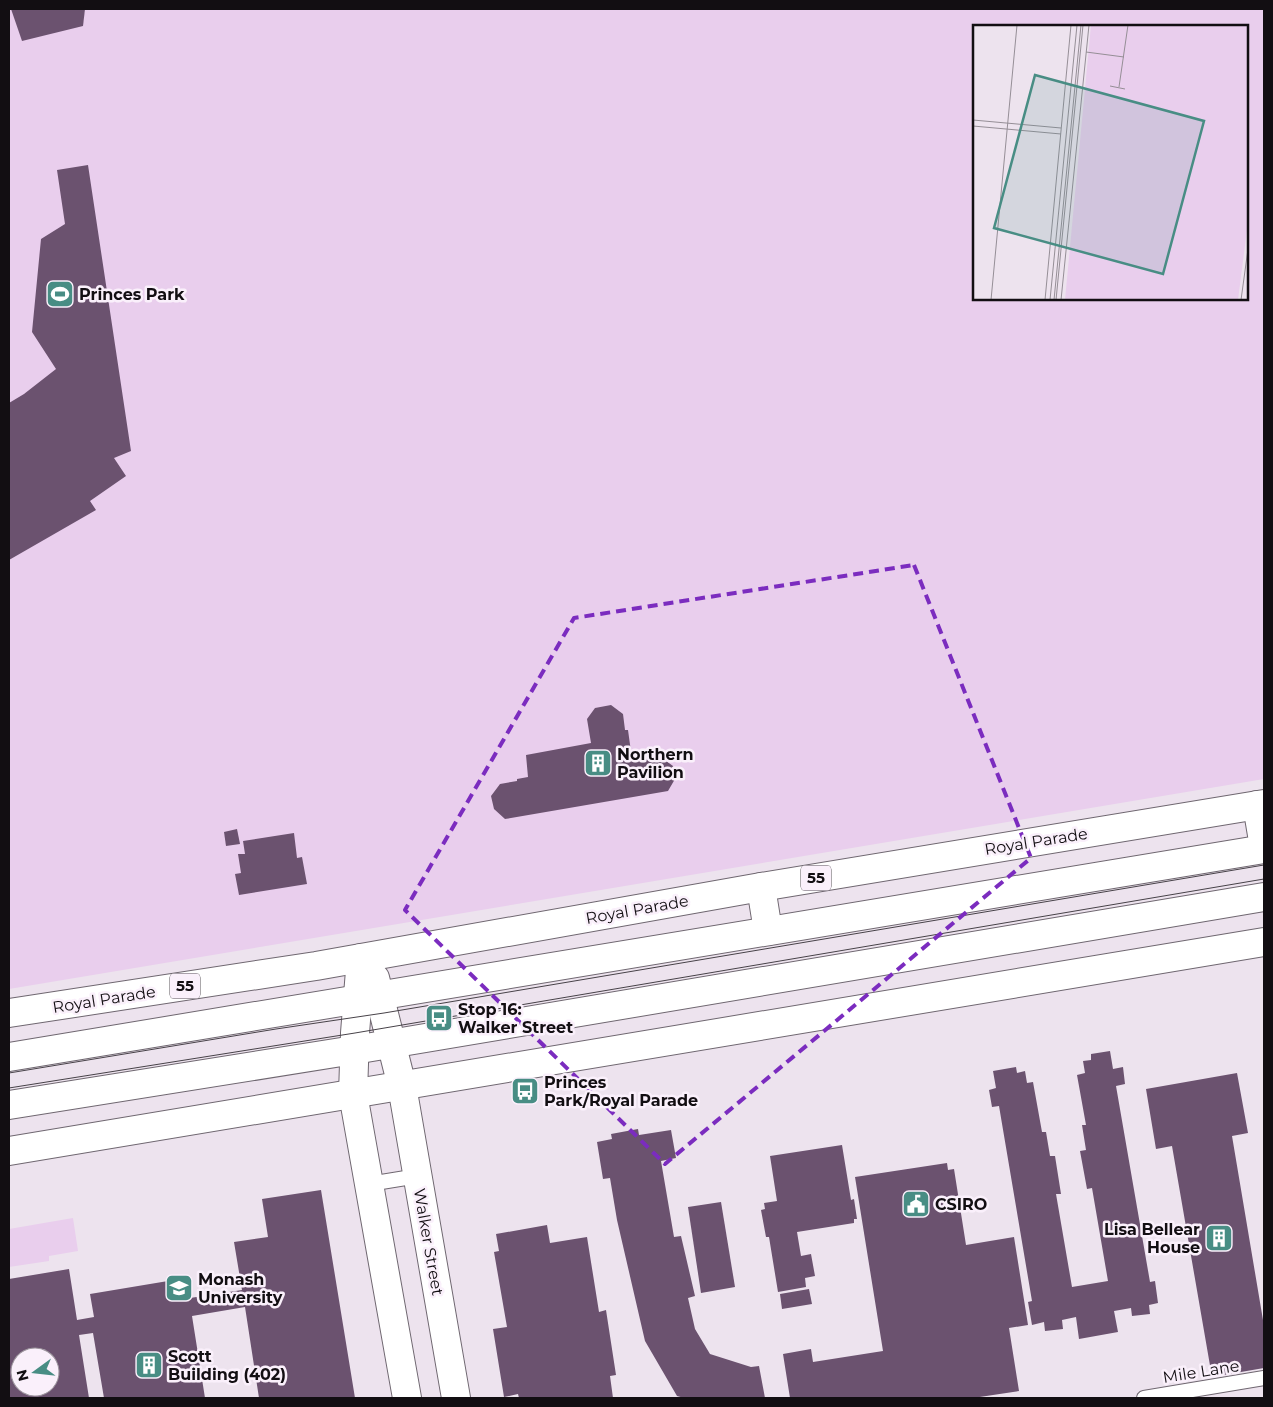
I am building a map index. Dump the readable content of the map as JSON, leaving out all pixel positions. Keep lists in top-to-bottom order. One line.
{"streets":{"main road":["Royal Parade","55","Walker Street"],"lane":["Mile Lane"]},"crossings":[["Royal Parade","Walker Street"]],"places":{"sports":["Princes Park"],"building":["Northern Pavilion","Lisa Bellear House","Scott Building (402)"],"bus stop":["Stop 16: Walker Street","Princes Park/Royal Parade"],"public building":["CSIRO"],"school or university":["Monash University"]},"north":"left"}
